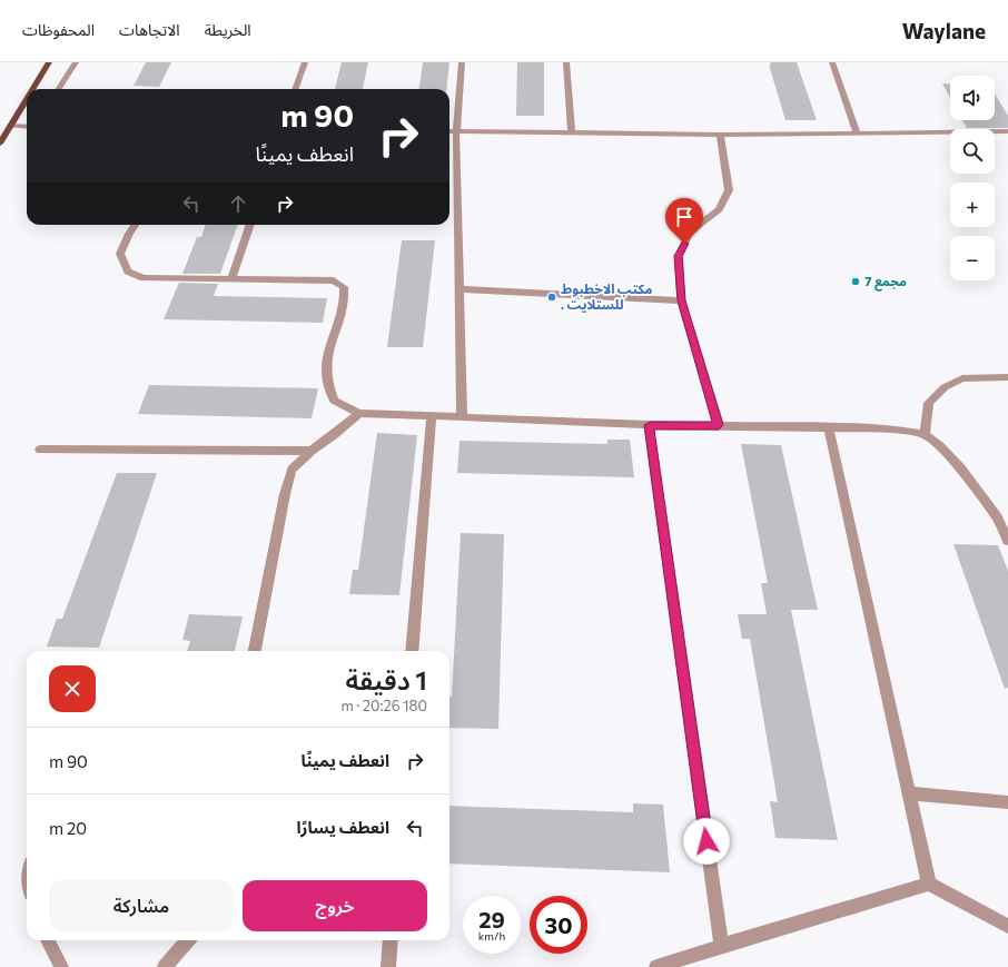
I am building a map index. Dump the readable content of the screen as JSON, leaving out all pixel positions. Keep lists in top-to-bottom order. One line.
{"places":["مجمع 7","مكتب الاخطبوط . للستلايت"],"page":{"header":"Waylane","nav":["الخريطة","الاتجاهات","المحفوظات"],"map_buttons":["+","−"],"turn":["90 m","انعطف يمينًا"],"heading":["1 دقيقة","180 m · 20:26"],"list":[{"name":"انعطف يمينًا","value":"90 m"},{"name":"انعطف يسارًا","value":"20 m"}],"buttons":["خروج","مشاركة"],"speed":"29 km/h","limit":"30"}}
